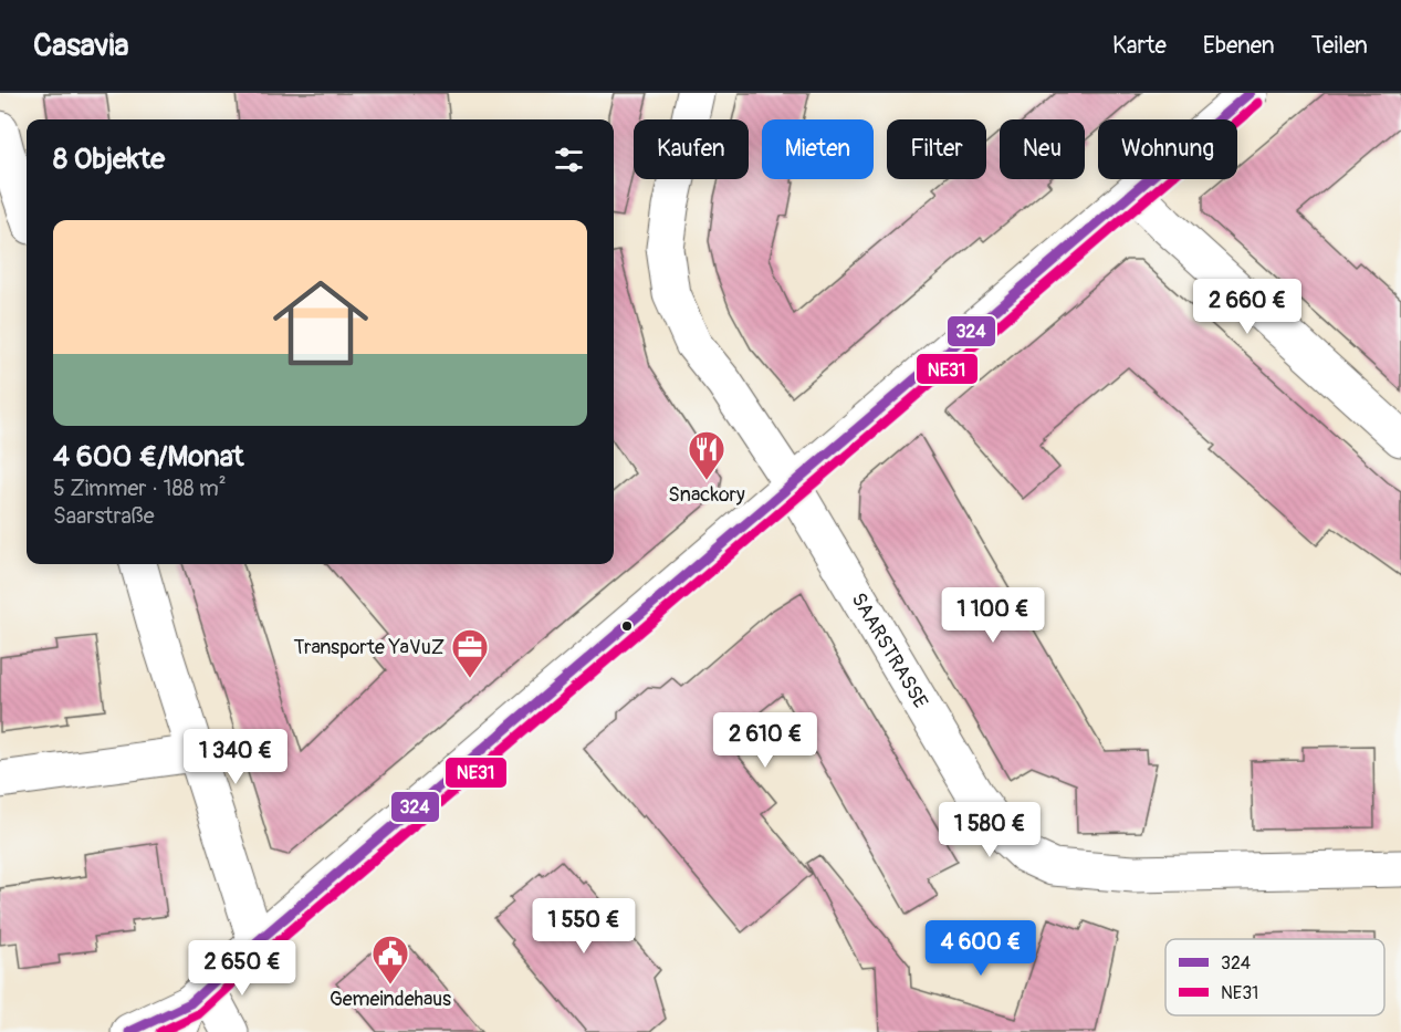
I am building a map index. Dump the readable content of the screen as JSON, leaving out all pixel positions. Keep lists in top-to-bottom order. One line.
{"streets":{"street":["SAARSTRASSE"]},"places":{"restaurant":["Snackory"],"office":["Transporte YaVuZ"],"public building":["Gemeindehaus"]},"lines":["transit line 324","transit line NE31"],"legend":["324","NE31"],"page":{"header":"Casavia","nav":["Karte","Ebenen","Teilen"],"chip":["Kaufen","Mieten","Filter","Neu","Wohnung"],"heading":"8 Objekte","list":[{"name":"4 600 €/Monat","note":"5 Zimmer · 188 m² · Saarstraße"}],"price":["2 660 €","1 100 €","2 610 €","1 340 €","1 580 €","1 550 €","4 600 €","2 650 €"]}}
